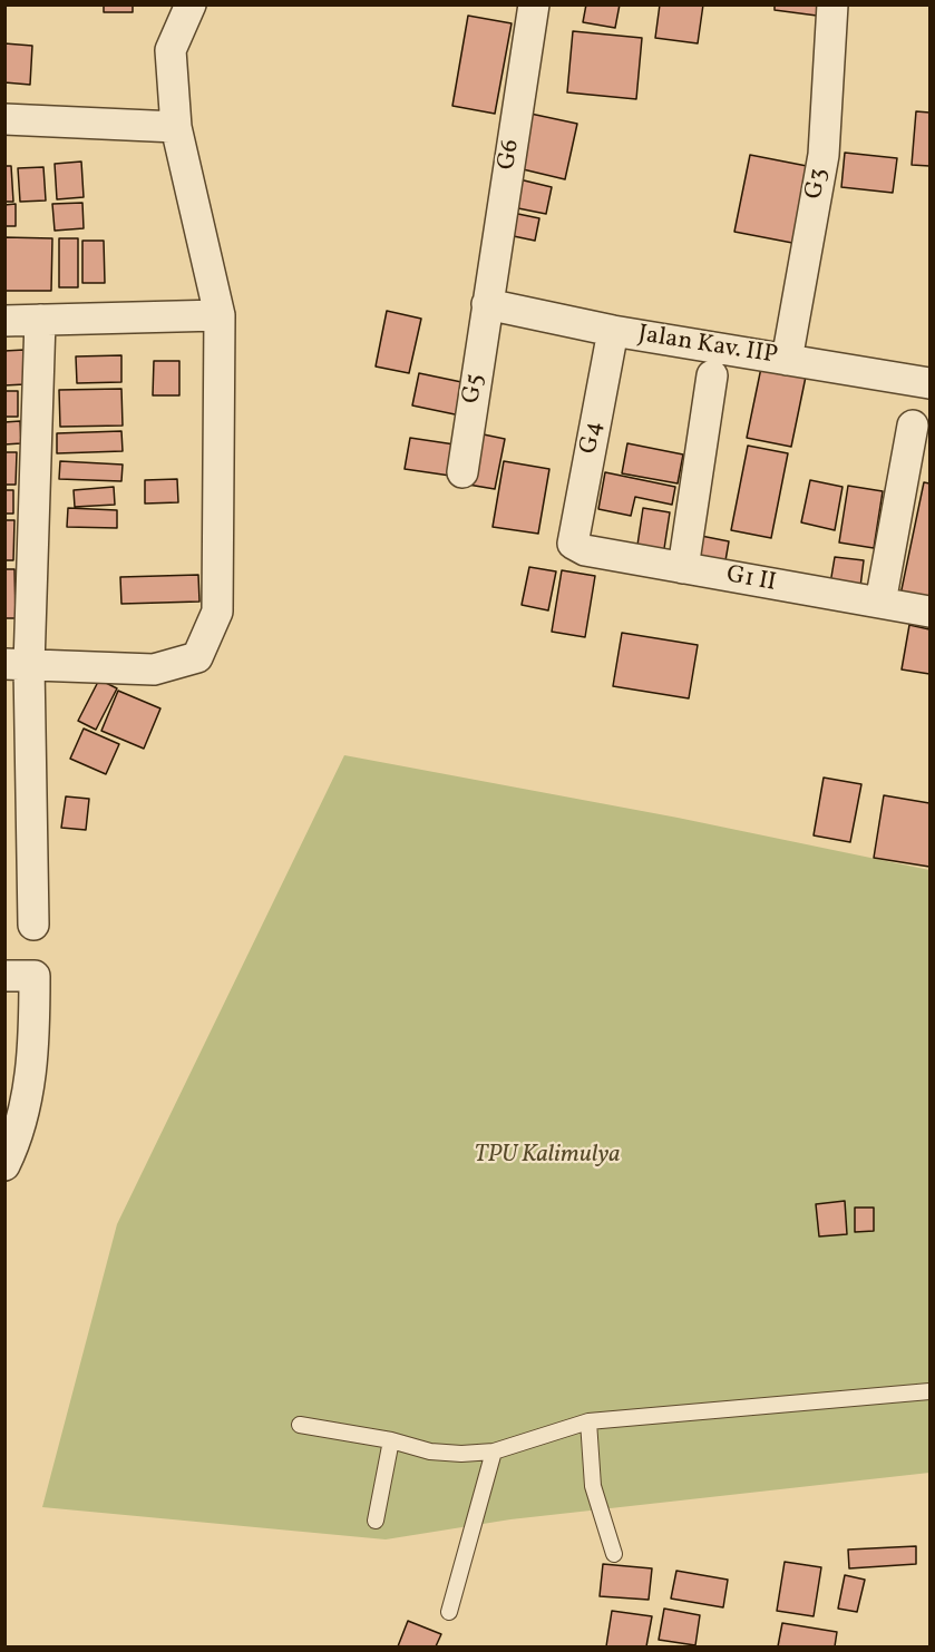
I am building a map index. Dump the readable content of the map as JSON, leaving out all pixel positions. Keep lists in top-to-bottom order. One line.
{"streets":{"street":["G6","G3","Jalan Kav. IIP","G5","G4","G1 II"]},"crossings":[["G6","Jalan Kav. IIP"],["G6","G5"],["G3","Jalan Kav. IIP"],["Jalan Kav. IIP","G5"],["Jalan Kav. IIP","G4"],["G4","G1 II"]],"parks":["TPU Kalimulya"]}
